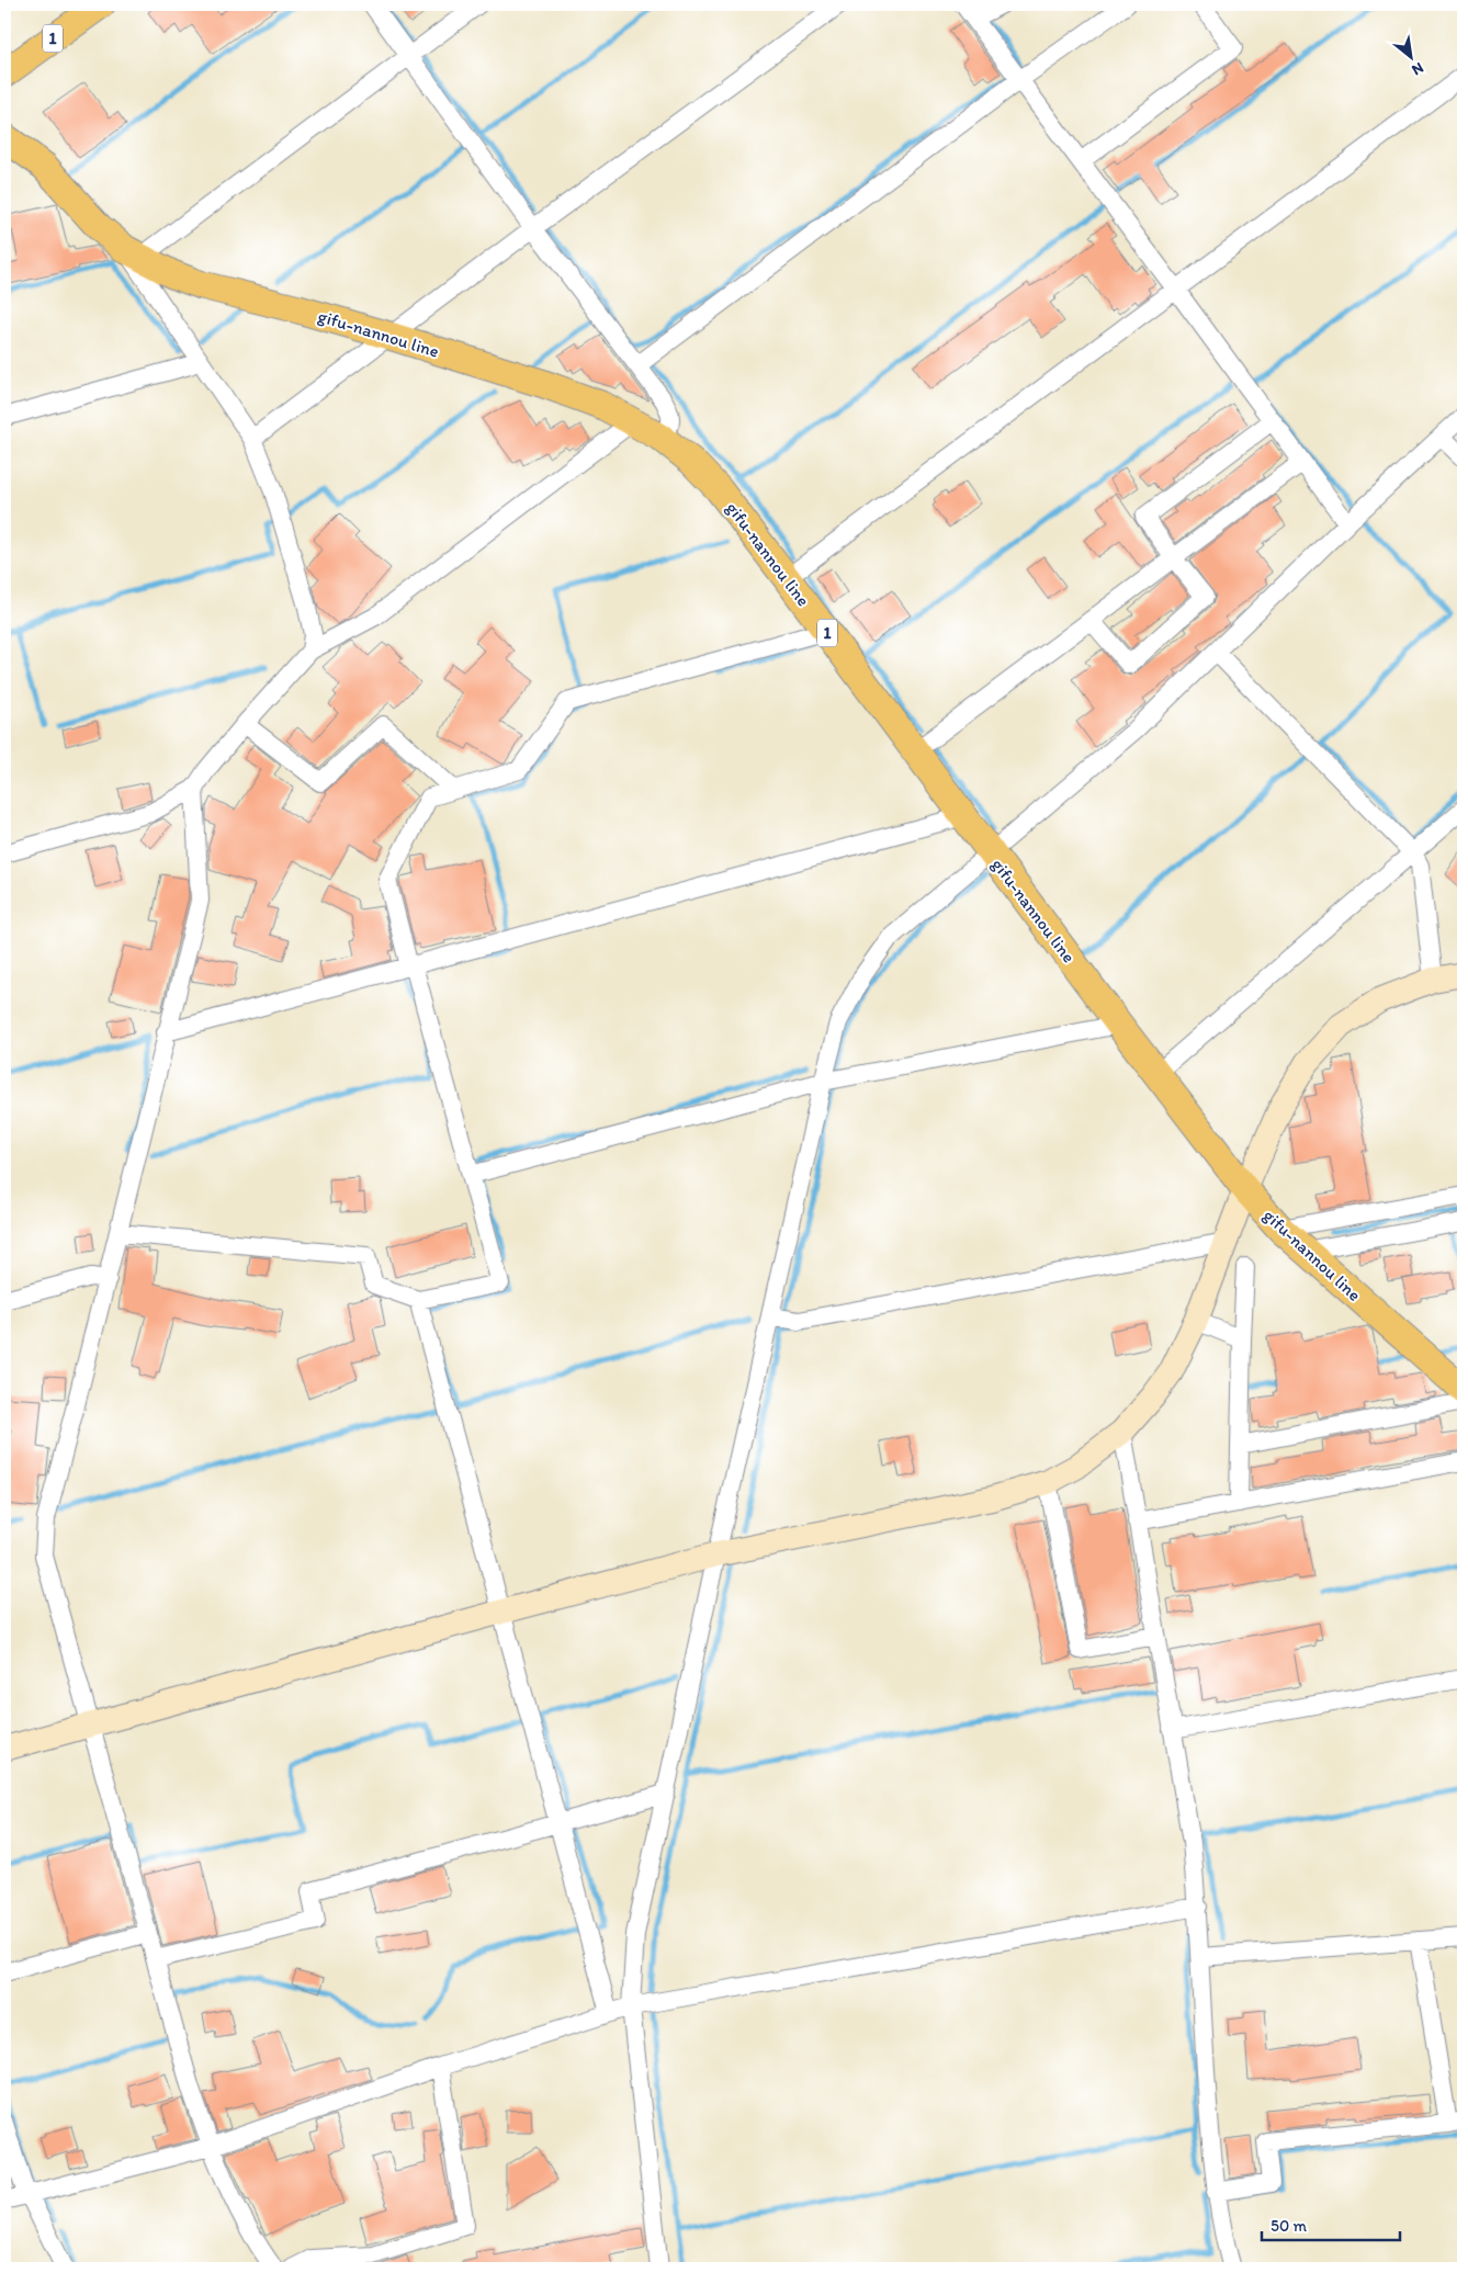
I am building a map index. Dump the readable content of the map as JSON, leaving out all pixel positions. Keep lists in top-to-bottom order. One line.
{"streets":{"main road":["1","gifu-nannou line"]},"scale_bar":"50 m","north":"bottom right"}
